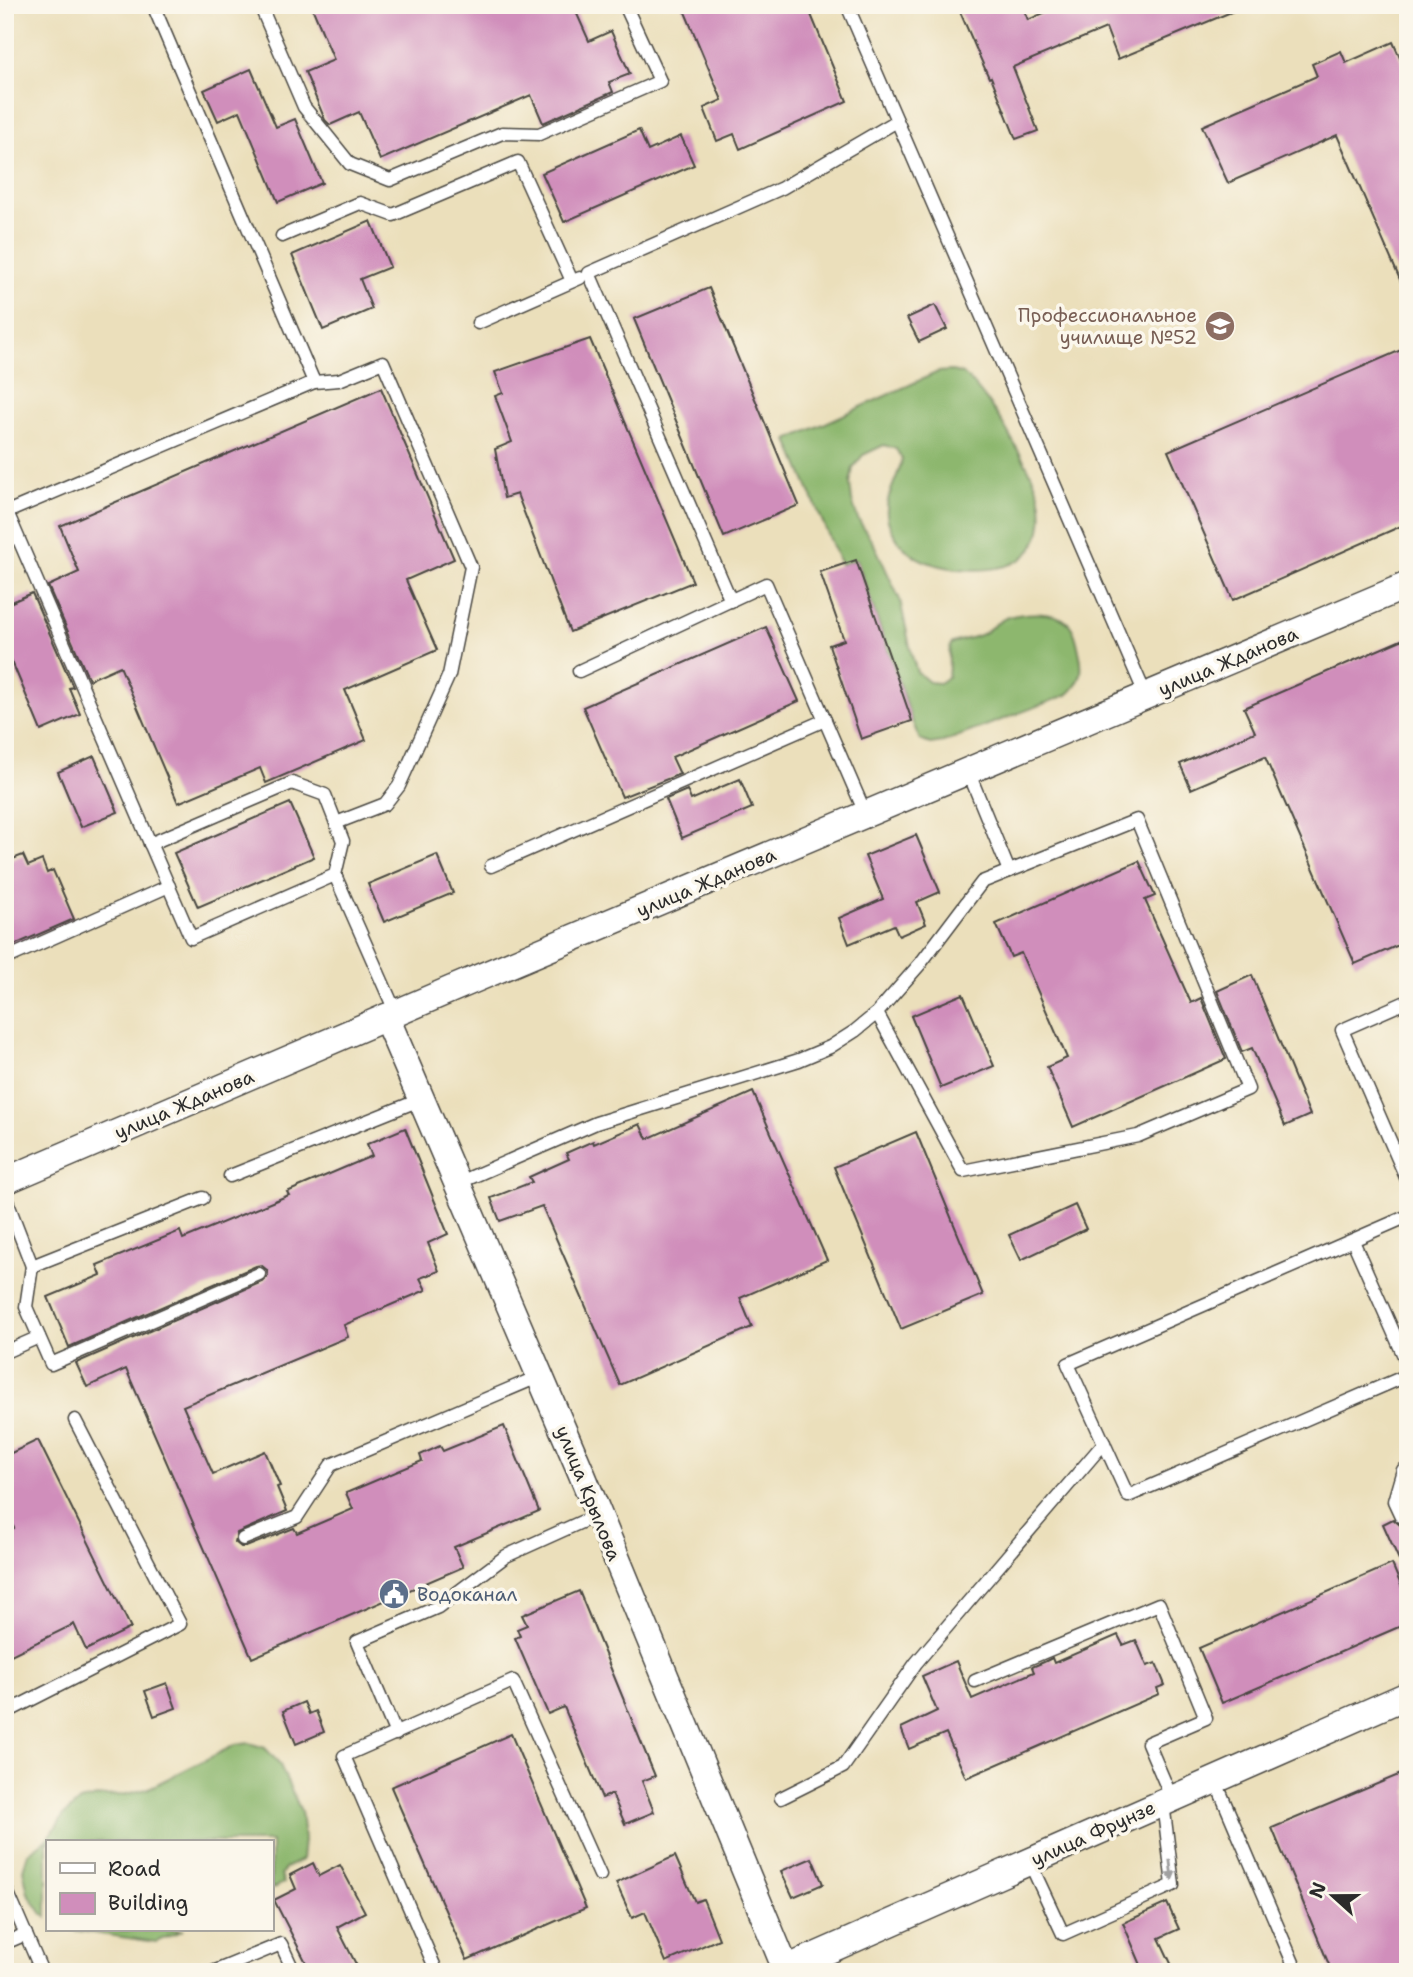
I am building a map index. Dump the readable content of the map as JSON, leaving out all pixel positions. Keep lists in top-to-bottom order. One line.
{"streets":{"street":["улица Жданова","улица Крылова","улица Фрунзе"]},"crossings":[["улица Жданова","улица Крылова"],["улица Крылова","улица Фрунзе"]],"places":{"school or university":["Профессиональное училище №52"],"public building":["Водоканал"]},"legend":["Road","Building"],"north":"left"}
